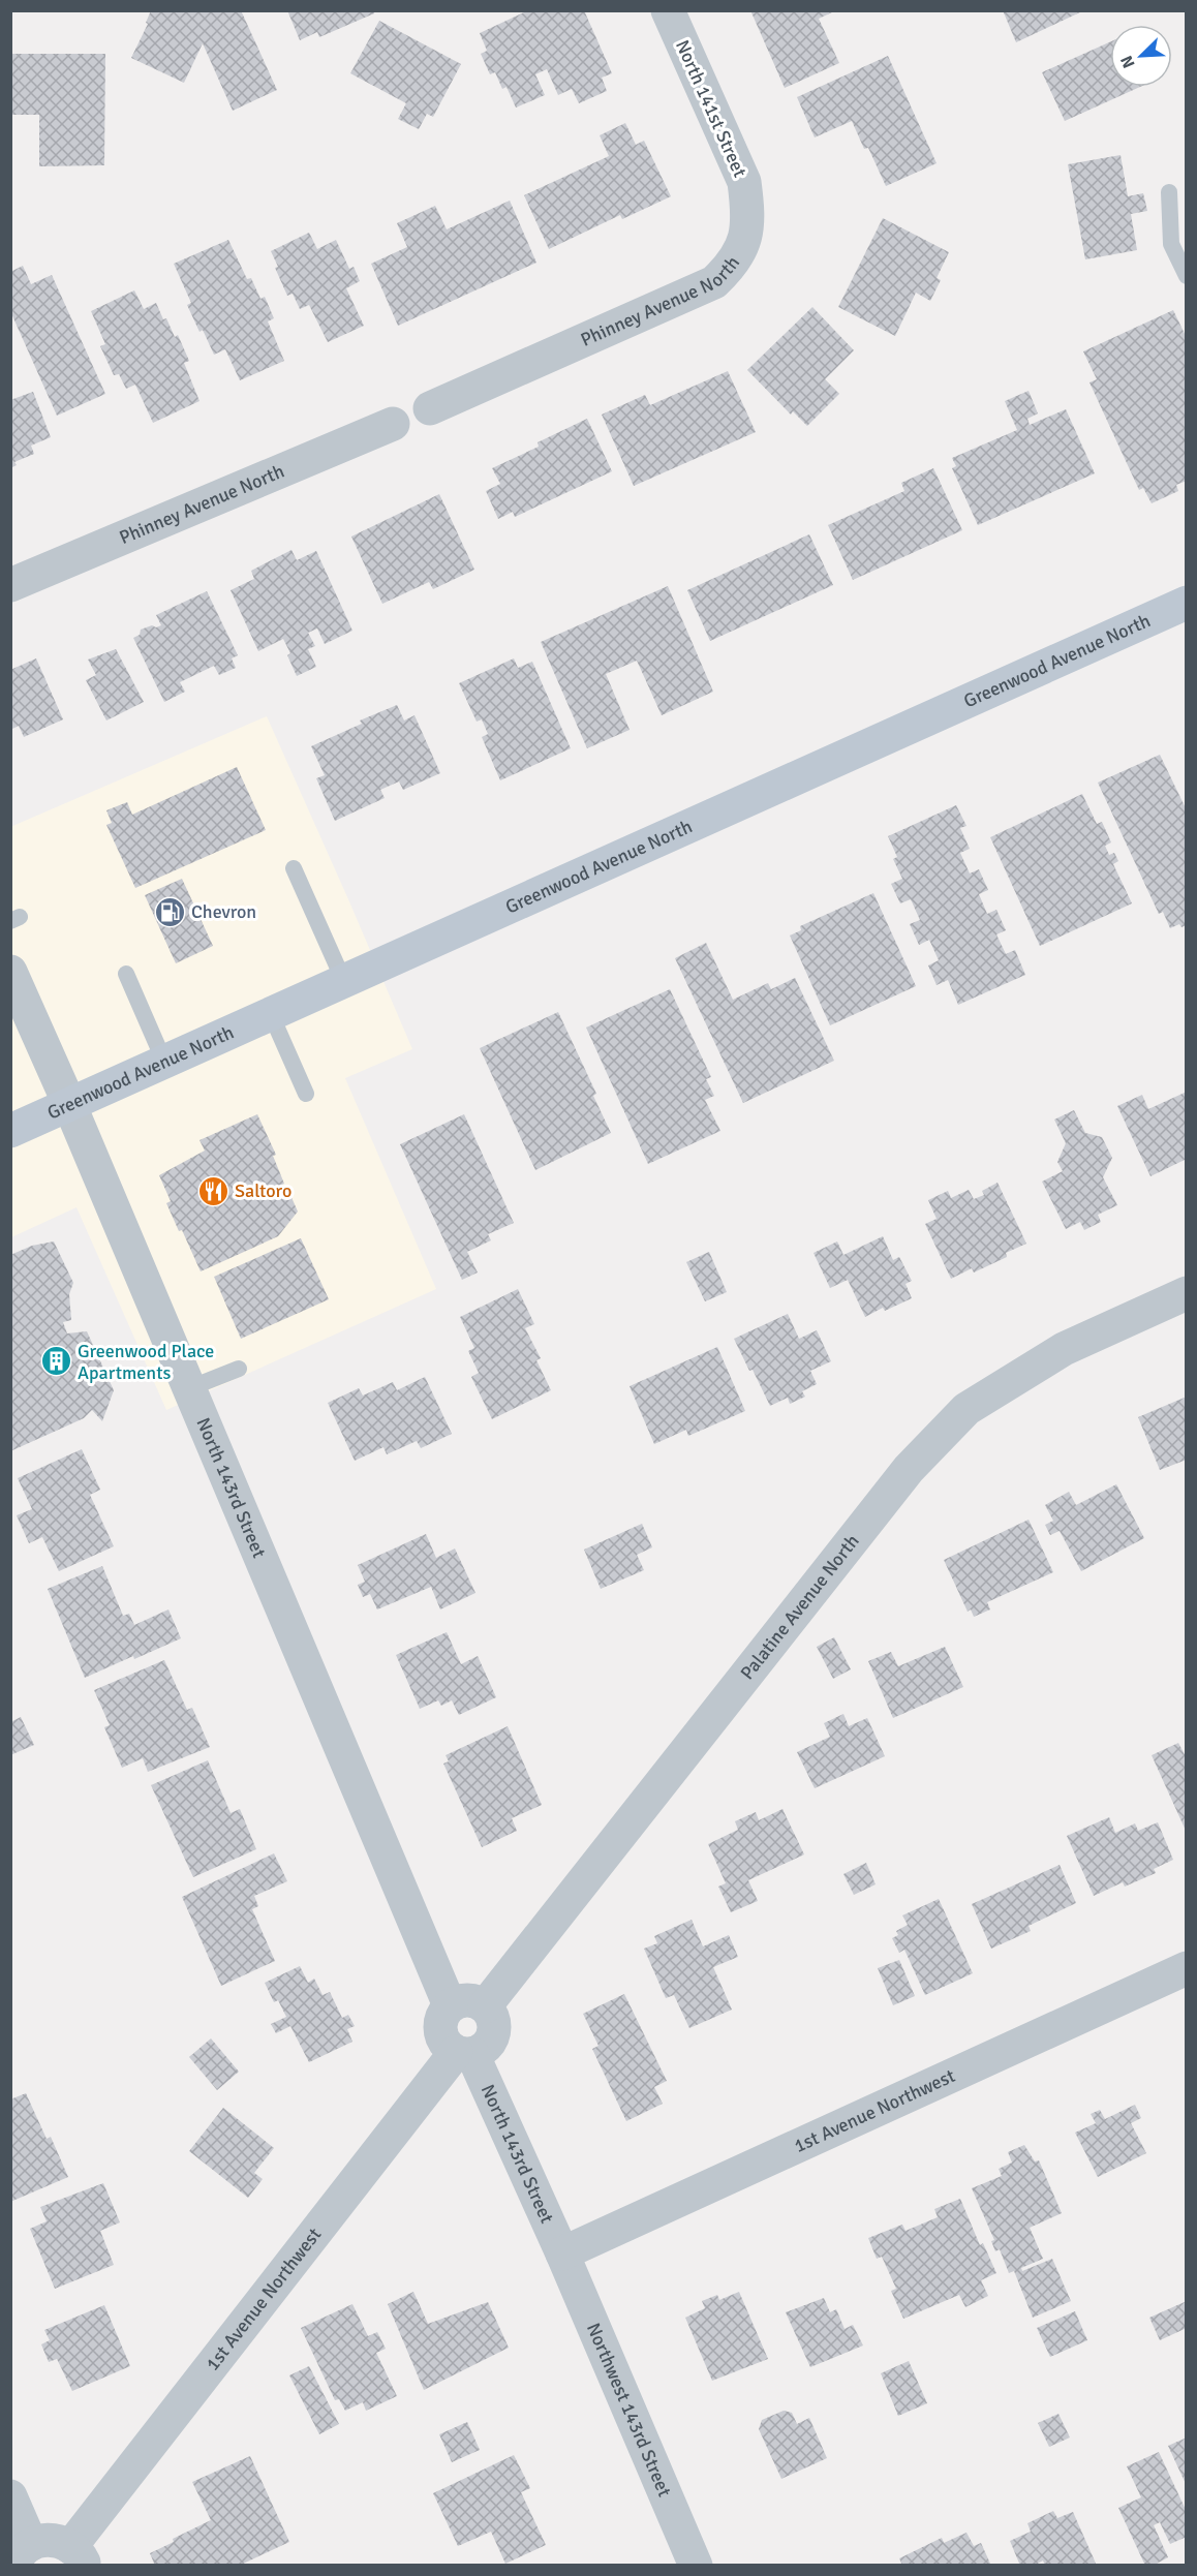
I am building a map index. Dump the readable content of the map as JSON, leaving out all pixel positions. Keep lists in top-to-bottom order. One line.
{"streets":{"main road":["Greenwood Avenue North"],"street":["North 141st Street","Phinney Avenue North","North 143rd Street","Palatine Avenue North","1st Avenue Northwest","Northwest 143rd Street"]},"crossings":[["North 141st Street","Phinney Avenue North"],["Greenwood Avenue North","North 143rd Street"],["North 143rd Street","Palatine Avenue North"],["North 143rd Street","1st Avenue Northwest"],["North 143rd Street","Northwest 143rd Street"],["Palatine Avenue North","1st Avenue Northwest"],["1st Avenue Northwest","Northwest 143rd Street"]],"places":{"fuel station":["Chevron"],"restaurant":["Saltoro"],"building":["Greenwood Place Apartments"]},"north":"bottom left"}
